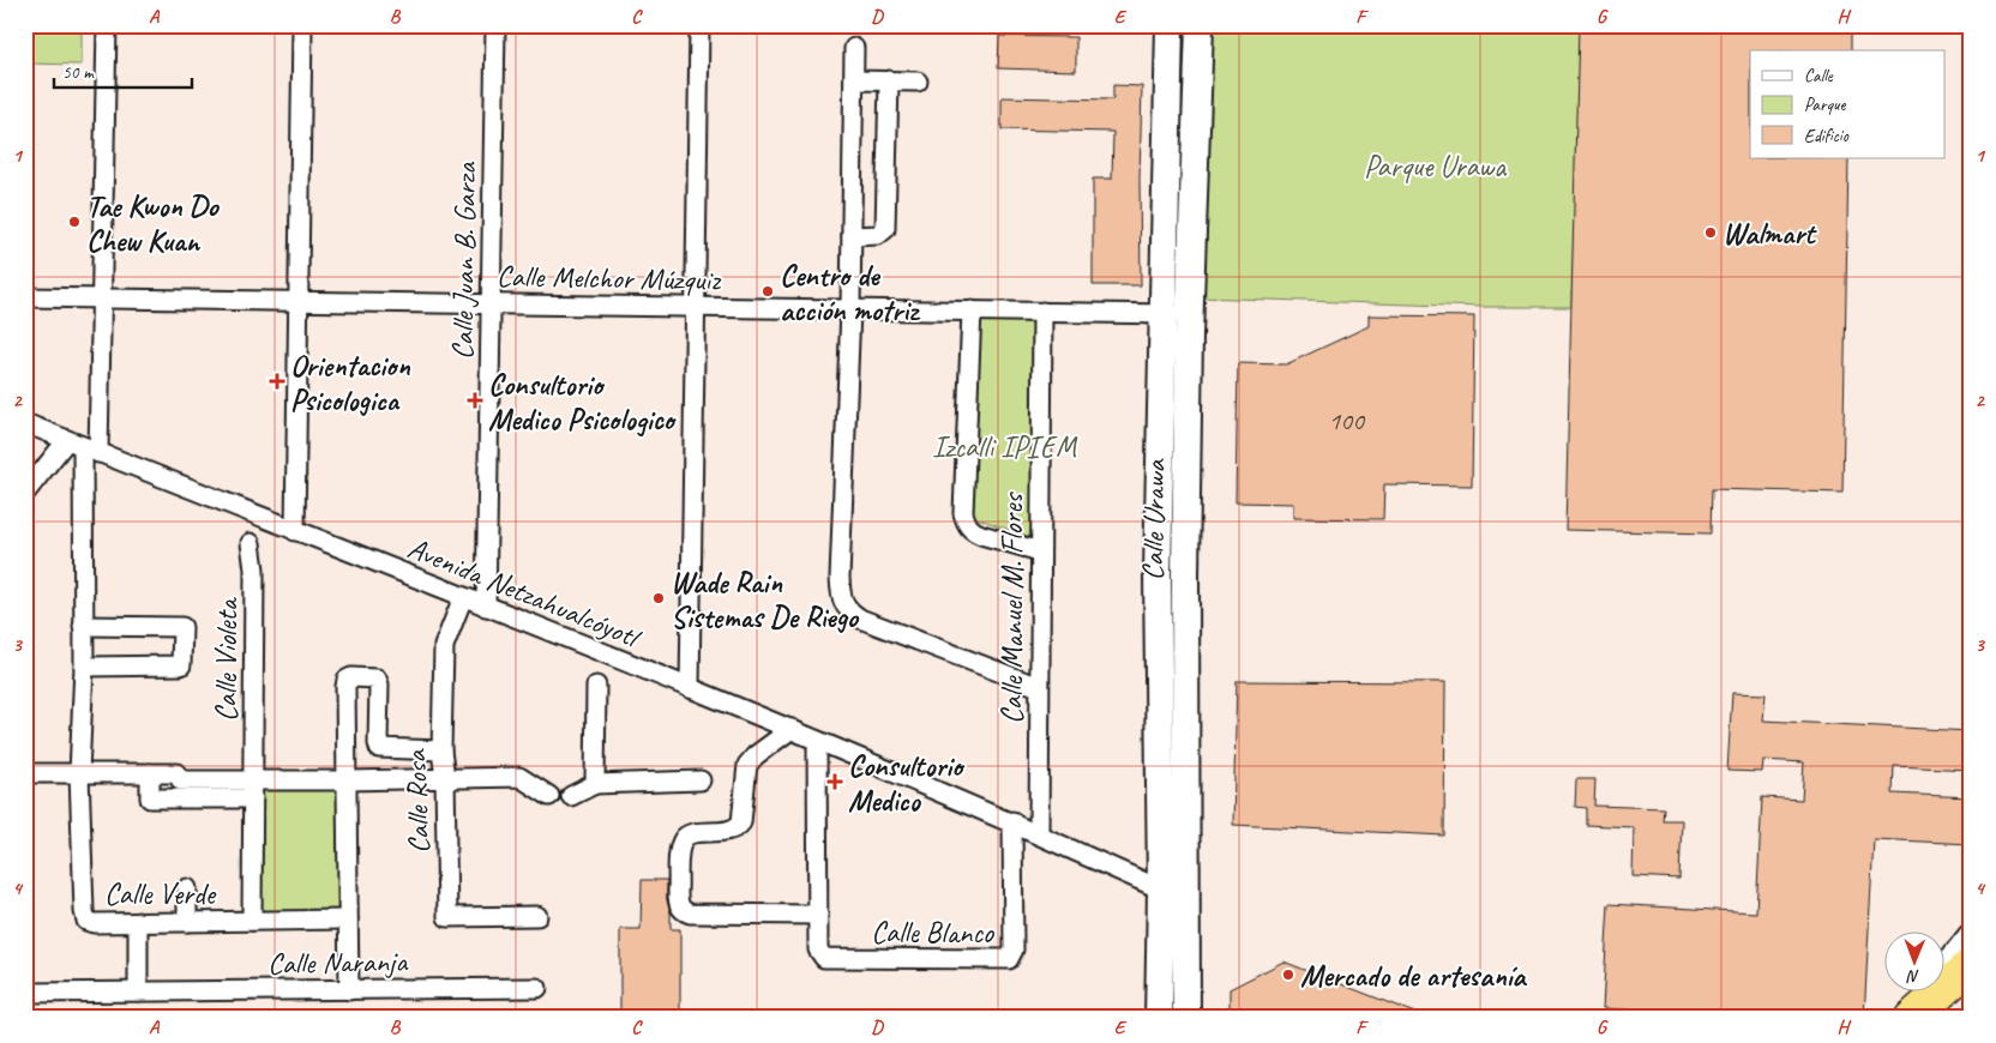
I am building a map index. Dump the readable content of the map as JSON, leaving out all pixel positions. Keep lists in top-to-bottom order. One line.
{"streets":{"main road":["Calle Urawa"],"street":["Calle Juan B. Garza","Calle Melchor Múzquiz","Avenida Netzahualcóyotl","Calle Manuel M. Flores","Calle Violeta","Calle Rosa","Calle Verde","Calle Blanco","Calle Naranja"]},"crossings":[["Calle Juan B. Garza","Calle Melchor Múzquiz"],["Calle Juan B. Garza","Avenida Netzahualcóyotl"],["Calle Melchor Múzquiz","Calle Urawa"],["Calle Melchor Múzquiz","Calle Manuel M. Flores"],["Calle Melchor Múzquiz","Calle Verde"],["Calle Urawa","Avenida Netzahualcóyotl"],["Avenida Netzahualcóyotl","Calle Manuel M. Flores"],["Avenida Netzahualcóyotl","Calle Rosa"],["Avenida Netzahualcóyotl","Calle Verde"],["Avenida Netzahualcóyotl","Calle Blanco"],["Calle Violeta","Calle Verde"]],"parks":["Parque Urawa","Izcalli IPIEM"],"places":{"other":["Tae Kwon Do Chew Kuan","Walmart","Centro de acción motriz","Wade Rain Sistemas De Riego","Mercado de artesanía"],"health":["Orientacion Psicologica","Consultorio Medico Psicologico","Consultorio Medico"]},"house_numbers":["100"],"legend":["Calle","Parque","Edificio"],"scale_bar":"50 m","north":"bottom","grid":{"columns":["A","B","C","D","E","F","G","H"],"rows":["1","2","3","4"]}}
